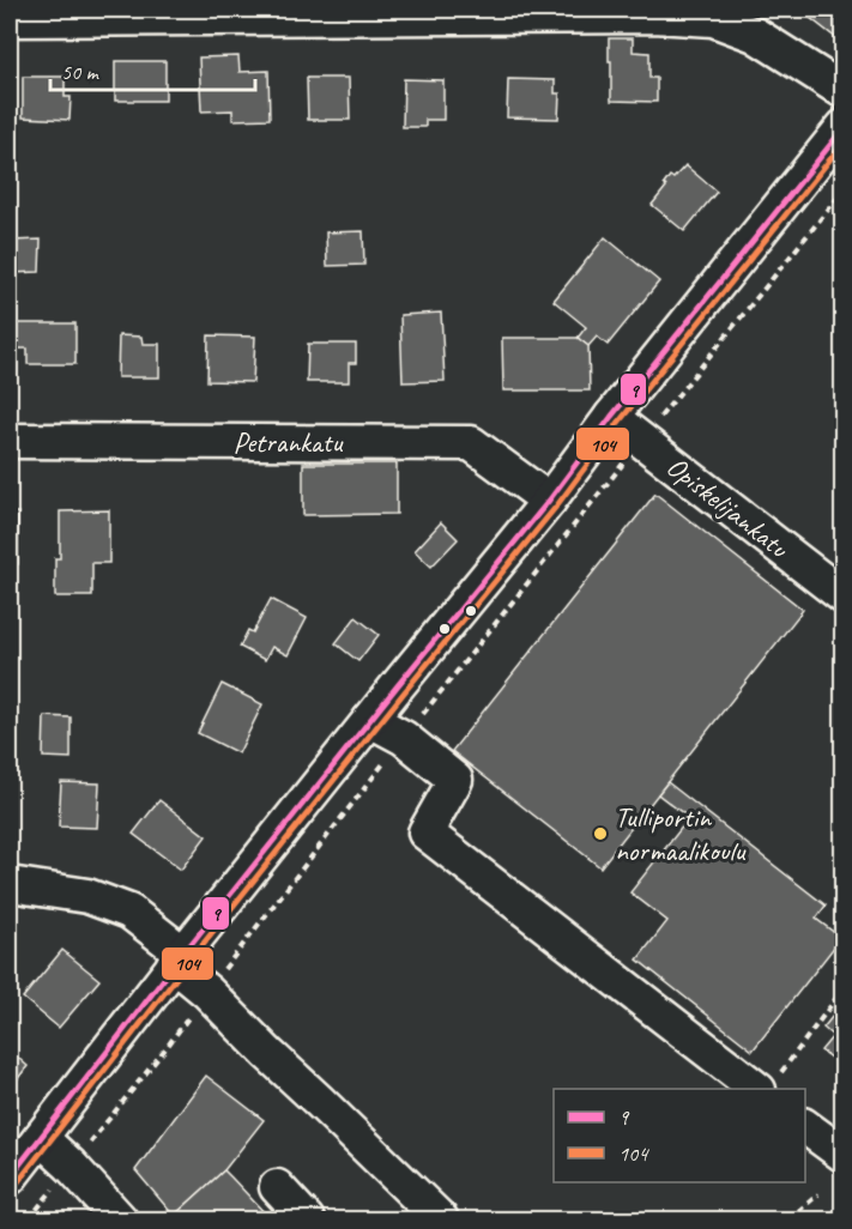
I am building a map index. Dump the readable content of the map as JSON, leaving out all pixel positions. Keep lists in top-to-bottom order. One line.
{"streets":{"street":["Petrankatu","Opiskelijankatu"]},"places":["Tulliportin normaalikoulu"],"lines":["transit line 9","transit line 104"],"legend":["9","104"],"scale_bar":"50 m"}
